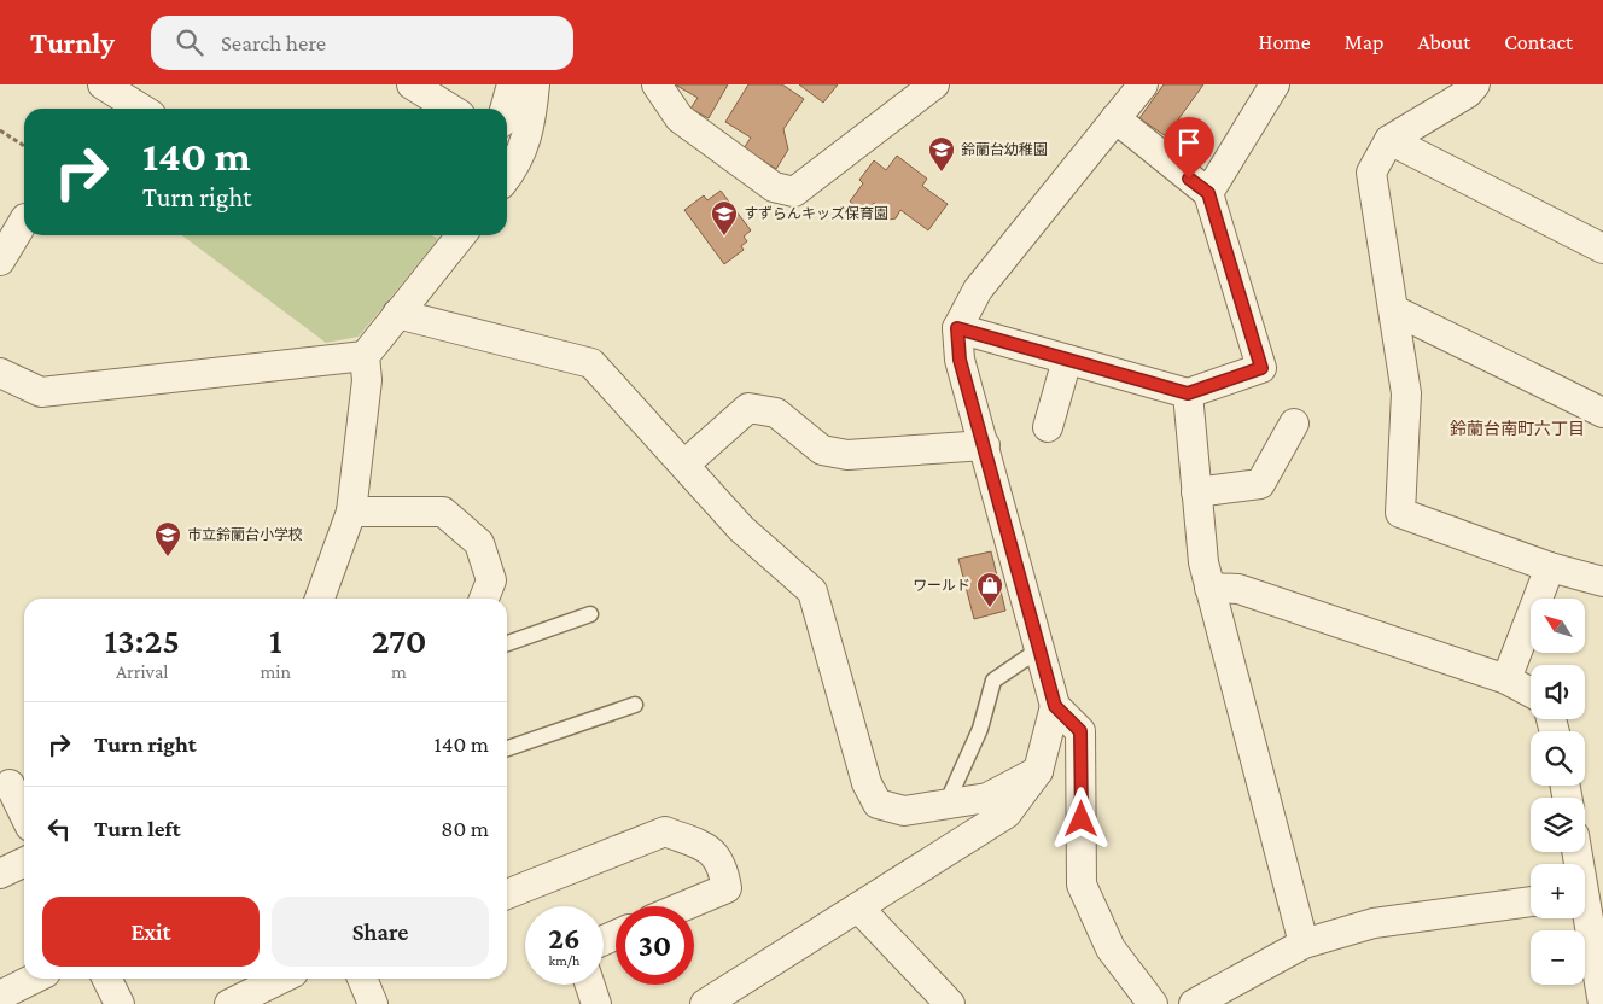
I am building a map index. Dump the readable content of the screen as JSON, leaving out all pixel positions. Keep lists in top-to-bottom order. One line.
{"districts":["鈴蘭台南町六丁目"],"places":{"school or university":["鈴蘭台幼稚園","すずらんキッズ保育園","市立鈴蘭台小学校"],"shop":["ワールド"]},"north":"top left","page":{"header":"Turnly","search":"Search here","nav":["Home","Map","About","Contact"],"turn":["140 m","Turn right"],"map_buttons":["+","−"],"eta":["13:25","Arrival","1","min","270","m"],"list":[{"name":"Turn right","value":"140 m"},{"name":"Turn left","value":"80 m"}],"buttons":["Exit","Share"],"speed":"26 km/h","limit":"30"}}
